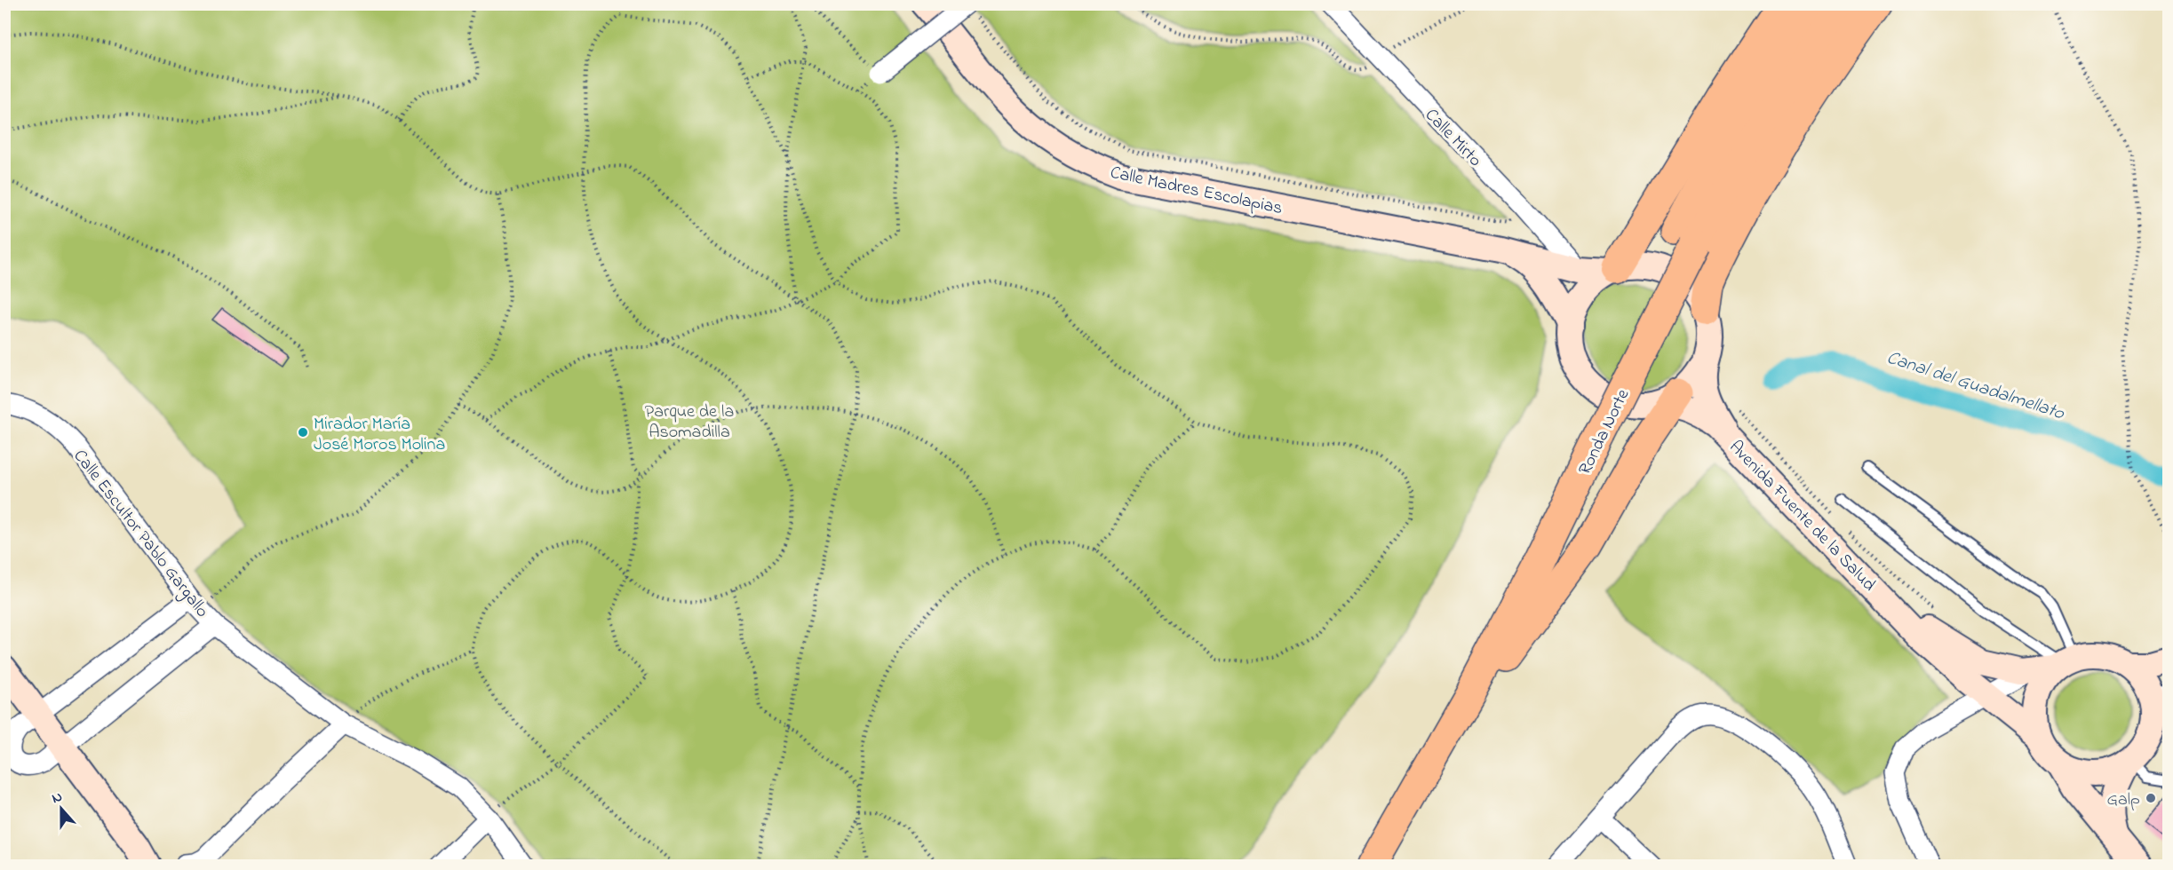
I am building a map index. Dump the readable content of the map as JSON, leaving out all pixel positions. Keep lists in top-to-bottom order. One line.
{"streets":{"highway":["Ronda Norte"],"main road":["Calle Madres Escolapias","Avenida Fuente de la Salud"],"street":["Calle Mirto","Calle Escultor Pablo Gargallo"]},"crossings":[["Calle Mirto","Calle Madres Escolapias"]],"water":["Canal del Guadalmellato"],"parks":["Parque de la Asomadilla"],"places":["Mirador María José Moros Molina","Galp"],"north":"top"}
